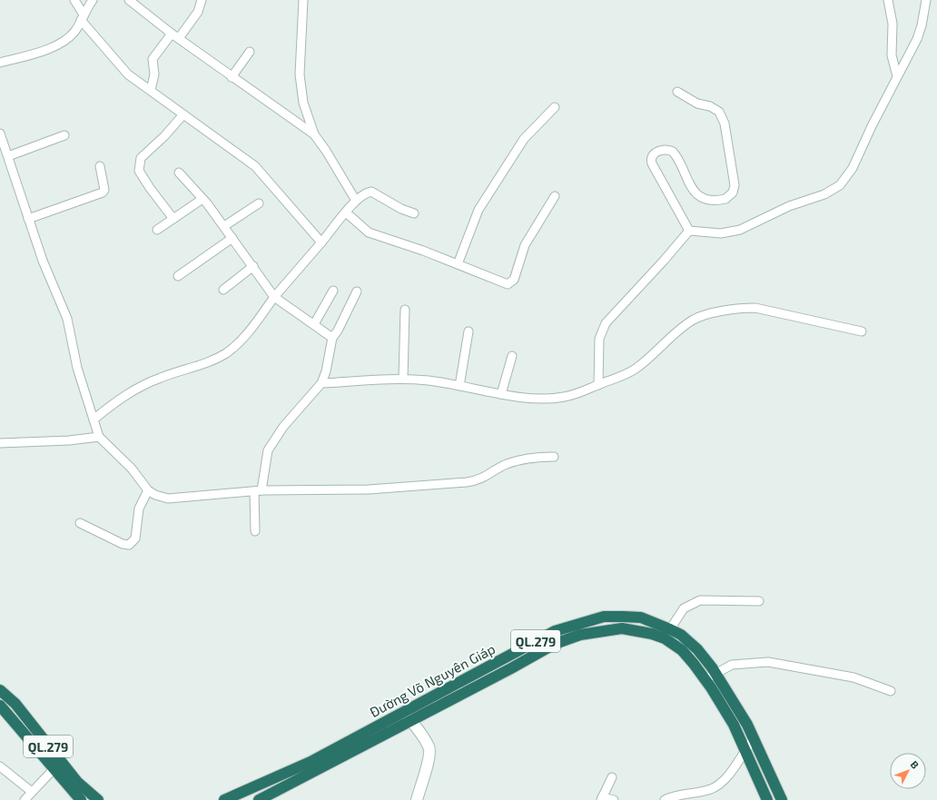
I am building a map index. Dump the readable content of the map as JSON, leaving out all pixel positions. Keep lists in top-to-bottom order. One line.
{"streets":{"highway":["QL.279","Đường Võ Nguyên Giáp"]},"north":"top right"}
